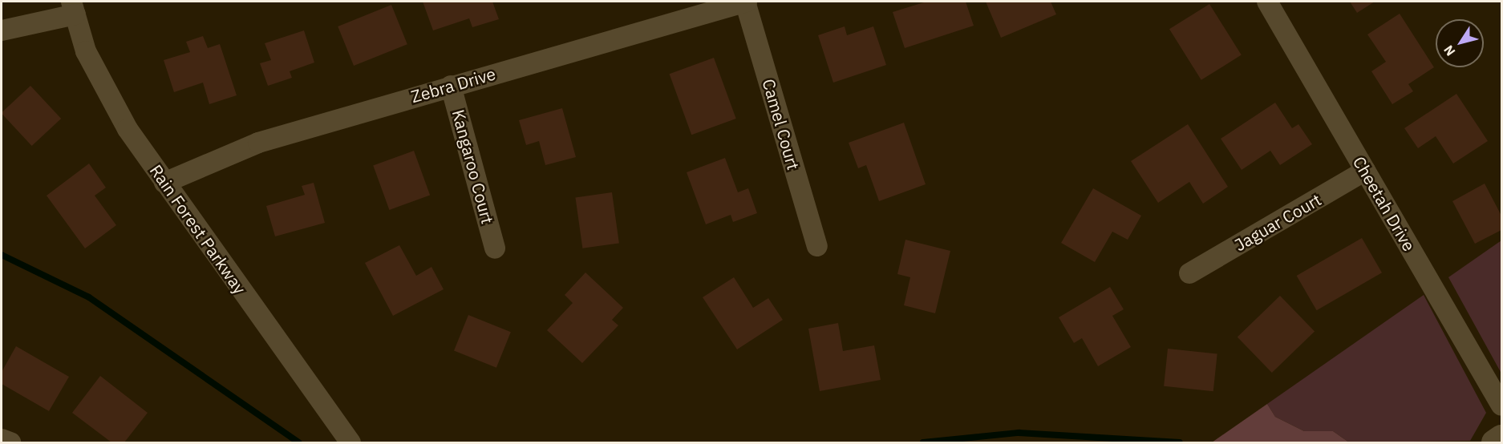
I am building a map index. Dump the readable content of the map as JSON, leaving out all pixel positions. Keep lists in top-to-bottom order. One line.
{"streets":{"street":["Zebra Drive","Camel Court","Kangaroo Court","Cheetah Drive","Jaguar Court","Rain Forest Parkway"]},"crossings":[["Zebra Drive","Camel Court"],["Zebra Drive","Kangaroo Court"],["Zebra Drive","Rain Forest Parkway"],["Cheetah Drive","Jaguar Court"]],"north":"bottom left"}
